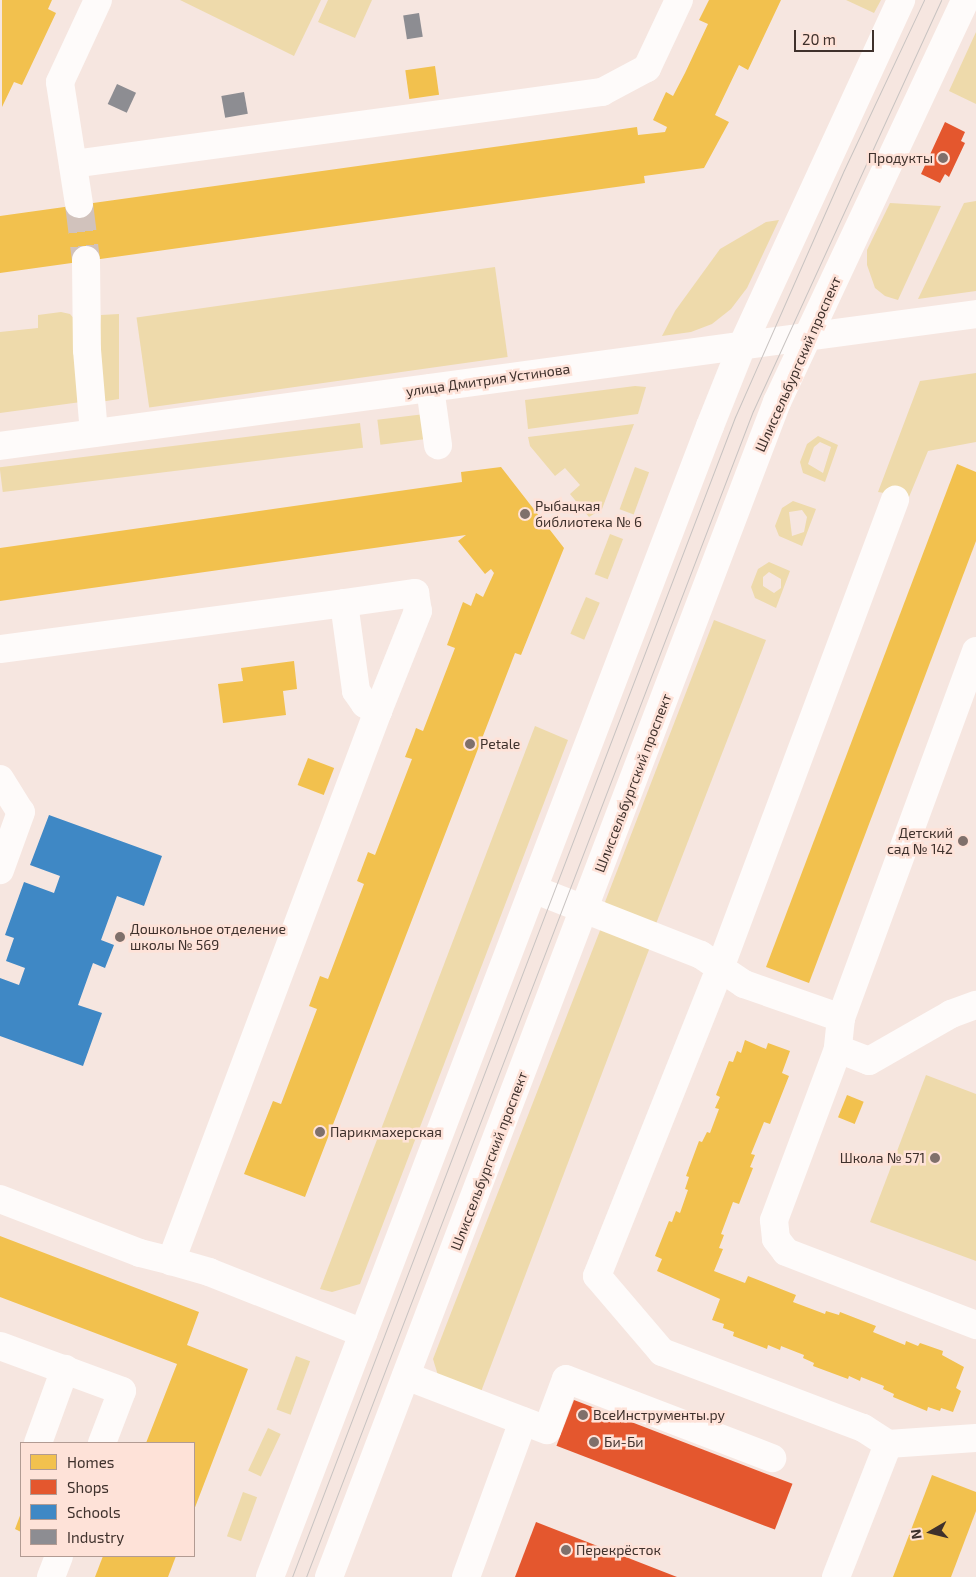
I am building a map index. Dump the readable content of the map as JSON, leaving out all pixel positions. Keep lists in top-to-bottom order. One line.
{"streets":{"main road":["Шлиссельбургский проспект","улица Дмитрия Устинова"]},"crossings":[["Шлиссельбургский проспект","улица Дмитрия Устинова"]],"places":["Продукты","Рыбацкая библиотека № 6","Petale","Детский сад № 142","Дошкольное отделение школы № 569","Парикмахерская","Школа № 571","ВсеИнструменты.ру","Би-Би","Перекрёсток"],"legend":["Homes","Shops","Schools","Industry"],"scale_bar":"20 m","north":"left"}
